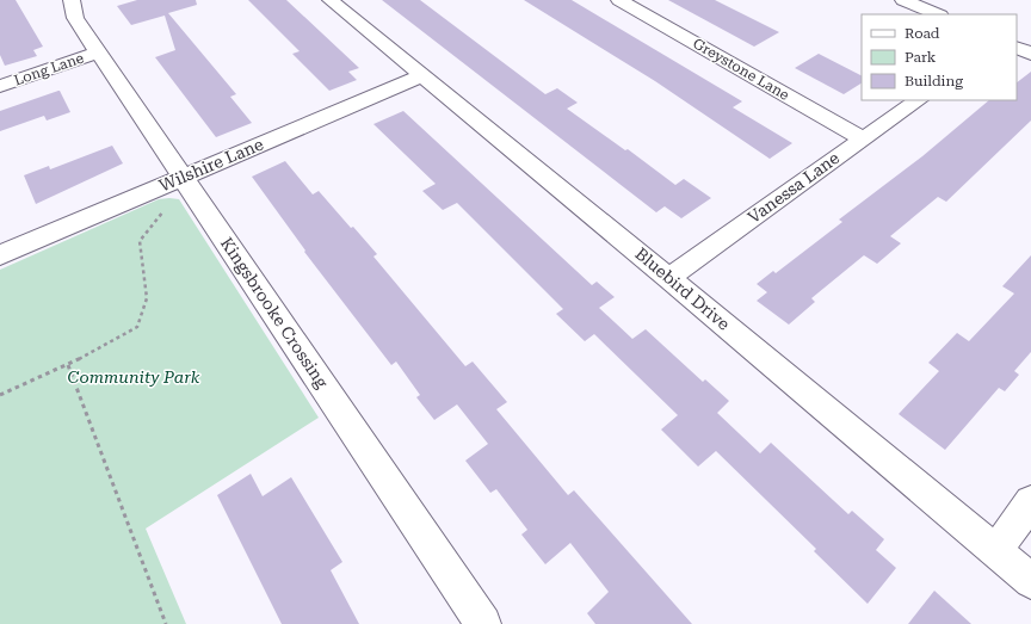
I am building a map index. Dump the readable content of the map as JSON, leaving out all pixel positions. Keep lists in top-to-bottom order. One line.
{"streets":{"street":["Long Lane","Greystone Lane","Wilshire Lane","Vanessa Lane","Bluebird Drive","Kingsbrooke Crossing"]},"crossings":[["Long Lane","Kingsbrooke Crossing"],["Greystone Lane","Vanessa Lane"],["Wilshire Lane","Bluebird Drive"],["Wilshire Lane","Kingsbrooke Crossing"],["Vanessa Lane","Bluebird Drive"]],"parks":["Community Park"],"legend":["Road","Park","Building"]}
